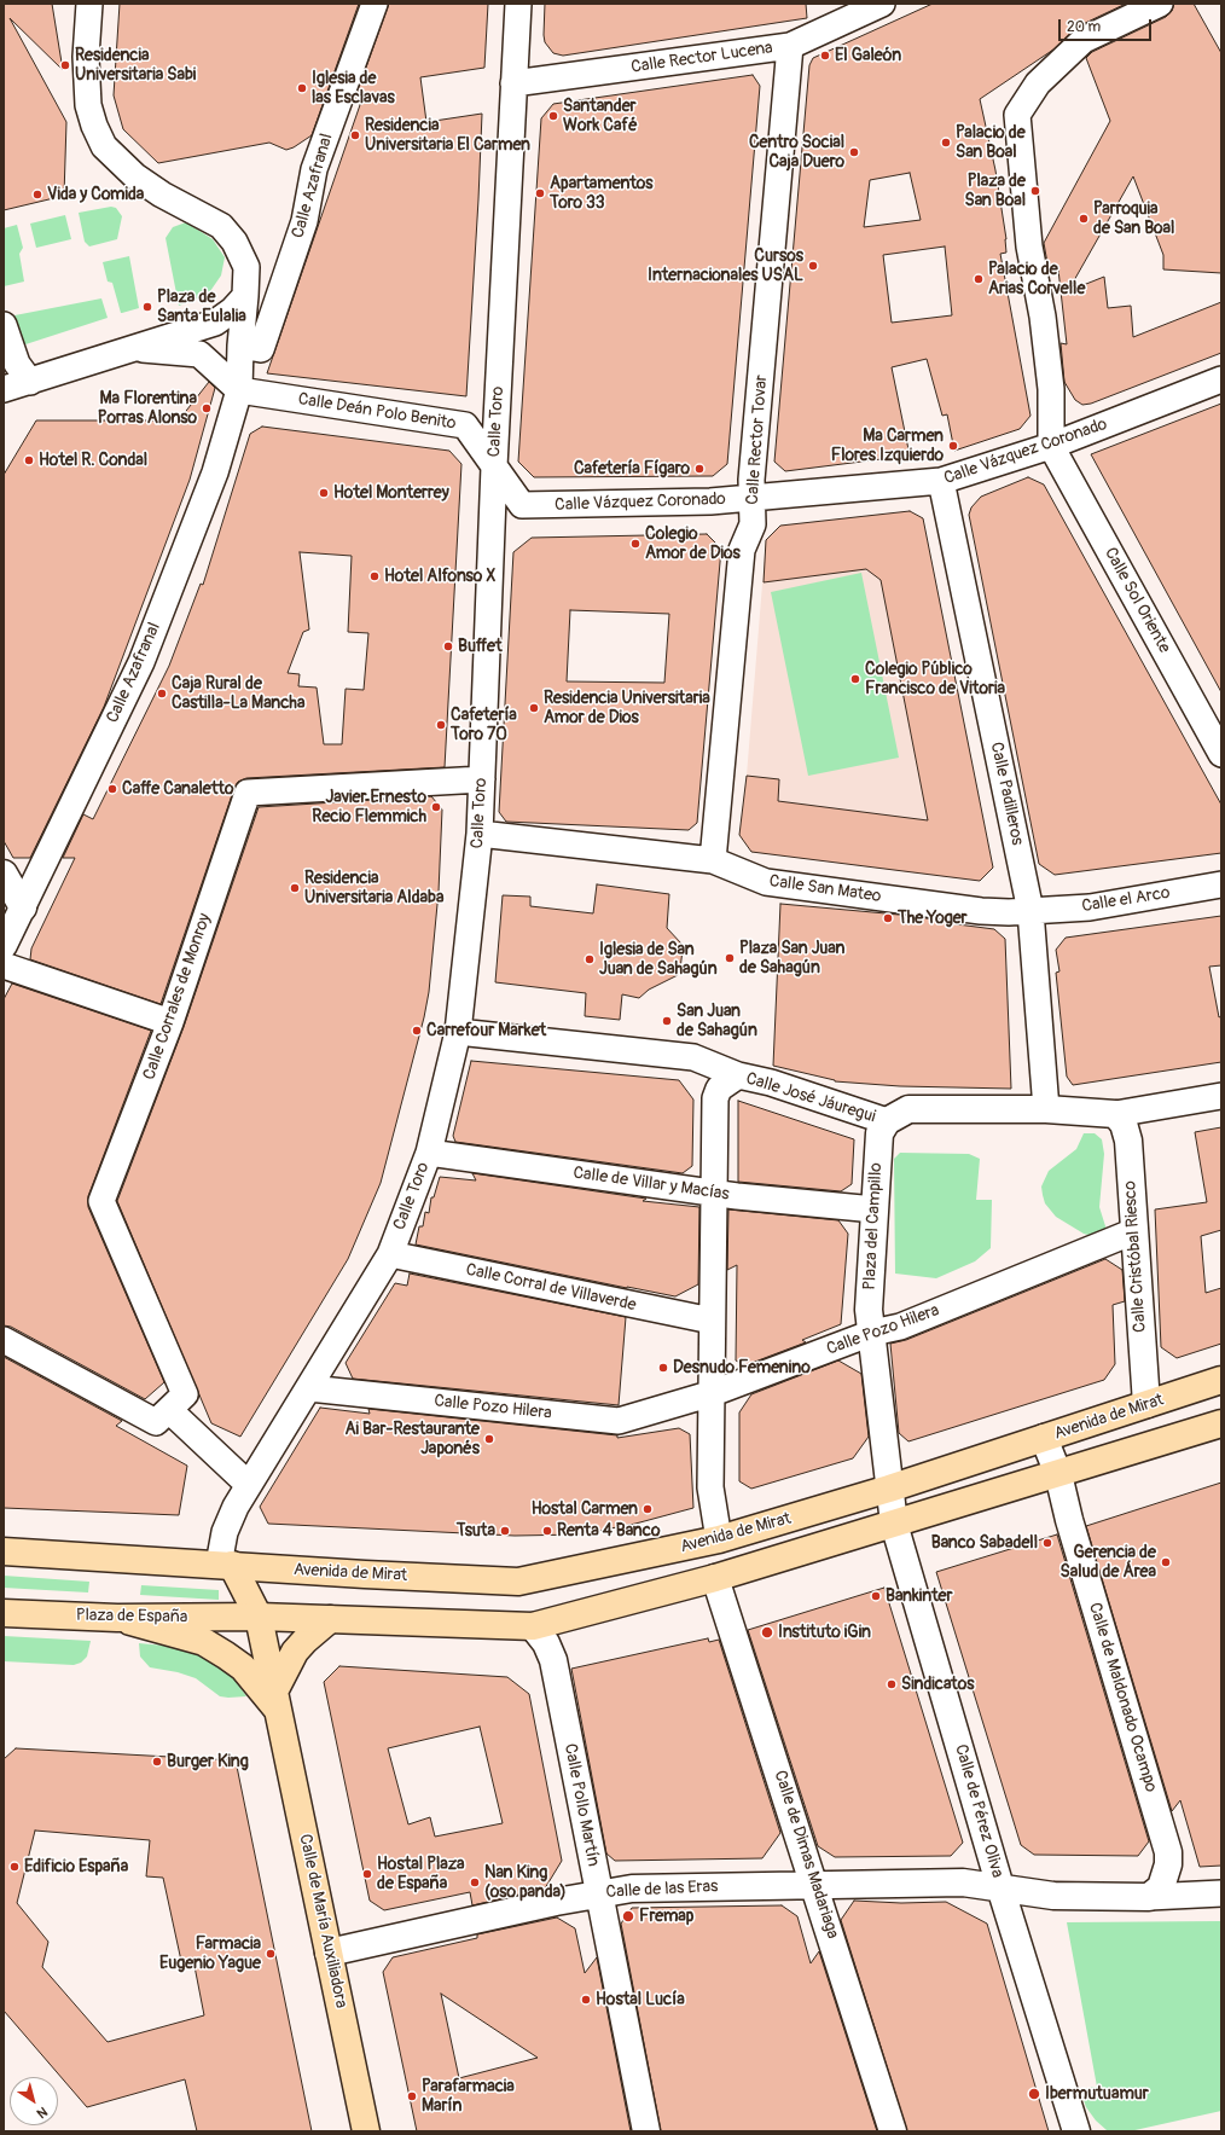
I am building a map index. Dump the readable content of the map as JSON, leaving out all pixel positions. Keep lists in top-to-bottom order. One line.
{"streets":{"main road":["Avenida de Mirat","Plaza de España","Calle de María Auxiliadora"],"street":["Calle Rector Lucena","Calle Azafranal","Calle Deán Polo Benito","Calle Toro","Calle Rector Tovar","Calle Vázquez Coronado","Calle Sol Oriente","Calle Padilleros","Calle San Mateo","Calle el Arco","Calle Corrales de Monroy","Calle José Jáuregui","Calle de Villar y Macías","Plaza del Campillo","Calle Cristóbal Riesco","Calle Corral de Villaverde","Calle Pozo Hilera","Calle de Maldonado Ocampo","Calle Pollo Martín","Calle de Pérez Oliva","Calle de Dimas Madariaga","Calle de las Eras"]},"crossings":[["Calle Rector Lucena","Calle Toro"],["Calle Rector Lucena","Calle Rector Tovar"],["Calle Azafranal","Calle Deán Polo Benito"],["Calle Deán Polo Benito","Calle Toro"],["Calle Deán Polo Benito","Calle Vázquez Coronado"],["Calle Toro","Calle Vázquez Coronado"],["Calle Toro","Calle San Mateo"],["Calle Toro","Calle Corrales de Monroy"],["Calle Toro","Calle José Jáuregui"],["Calle Toro","Calle de Villar y Macías"],["Calle Toro","Calle Corral de Villaverde"],["Calle Toro","Calle Pozo Hilera"],["Calle Toro","Avenida de Mirat"],["Calle Toro","Calle de María Auxiliadora"],["Calle Rector Tovar","Calle Vázquez Coronado"],["Calle Rector Tovar","Calle San Mateo"],["Calle Vázquez Coronado","Calle Sol Oriente"],["Calle Vázquez Coronado","Calle Padilleros"],["Calle Padilleros","Calle San Mateo"],["Calle Padilleros","Calle el Arco"],["Calle Padilleros","Calle José Jáuregui"],["Calle San Mateo","Calle el Arco"],["Calle José Jáuregui","Plaza del Campillo"],["Calle José Jáuregui","Calle Cristóbal Riesco"],["Calle de Villar y Macías","Plaza del Campillo"],["Plaza del Campillo","Calle Pozo Hilera"],["Plaza del Campillo","Avenida de Mirat"],["Plaza del Campillo","Calle de Pérez Oliva"],["Calle Cristóbal Riesco","Calle Pozo Hilera"],["Calle Cristóbal Riesco","Avenida de Mirat"],["Avenida de Mirat","Plaza de España"],["Avenida de Mirat","Calle de Maldonado Ocampo"],["Avenida de Mirat","Calle Pollo Martín"],["Avenida de Mirat","Calle de Pérez Oliva"],["Avenida de Mirat","Calle de Dimas Madariaga"],["Avenida de Mirat","Calle de María Auxiliadora"],["Plaza de España","Calle de María Auxiliadora"],["Calle de Maldonado Ocampo","Calle de las Eras"],["Calle Pollo Martín","Calle de las Eras"],["Calle de Pérez Oliva","Calle de las Eras"],["Calle de Dimas Madariaga","Calle de las Eras"],["Calle de las Eras","Calle de María Auxiliadora"]],"places":["El Galeón","Residencia Universitaria Sabi","Iglesia de las Esclavas","Santander Work Café","Residencia Universitaria El Carmen","Palacio de San Boal","Centro Social Caja Duero","Plaza de San Boal","Apartamentos Toro 33","Vida y Comida","Parroquia de San Boal","Cursos Internacionales USAL","Palacio de Arias Corvelle","Plaza de Santa Eulalia","Mª Florentina Porras Alonso","Mª Carmen Flores Izquierdo","Hotel R. Condal","Cafetería Fígaro","Hotel Monterrey","Colegio Amor de Dios","Hotel Alfonso X","Buffet","Colegio Público Francisco de Vitoria","Caja Rural de Castilla-La Mancha","Residencia Universitaria Amor de Dios","Cafetería Toro 70","Caffe Canaletto","Javier Ernesto Recio Flemmich","Residencia Universitaria Aldaba","The Yoger","Plaza San Juan de Sahagún","Iglesia de San Juan de Sahagún","San Juan de Sahagún","Carrefour Market","Desnudo Femenino","Ai Bar-Restaurante Japonés","Hostal Carmen","Tsuta","Renta 4 Banco","Banco Sabadell","Gerencia de Salud de Área","Bankinter","Instituto iGin","Sindicatos","Burger King","Edificio España","Hostal Plaza de España","Nan King (oso panda)","Fremap","Farmacia Eugenio Yague","Hostal Lucía","Ibermutuamur","Parafarmacia Marín"],"scale_bar":"20 m","north":"bottom right"}
